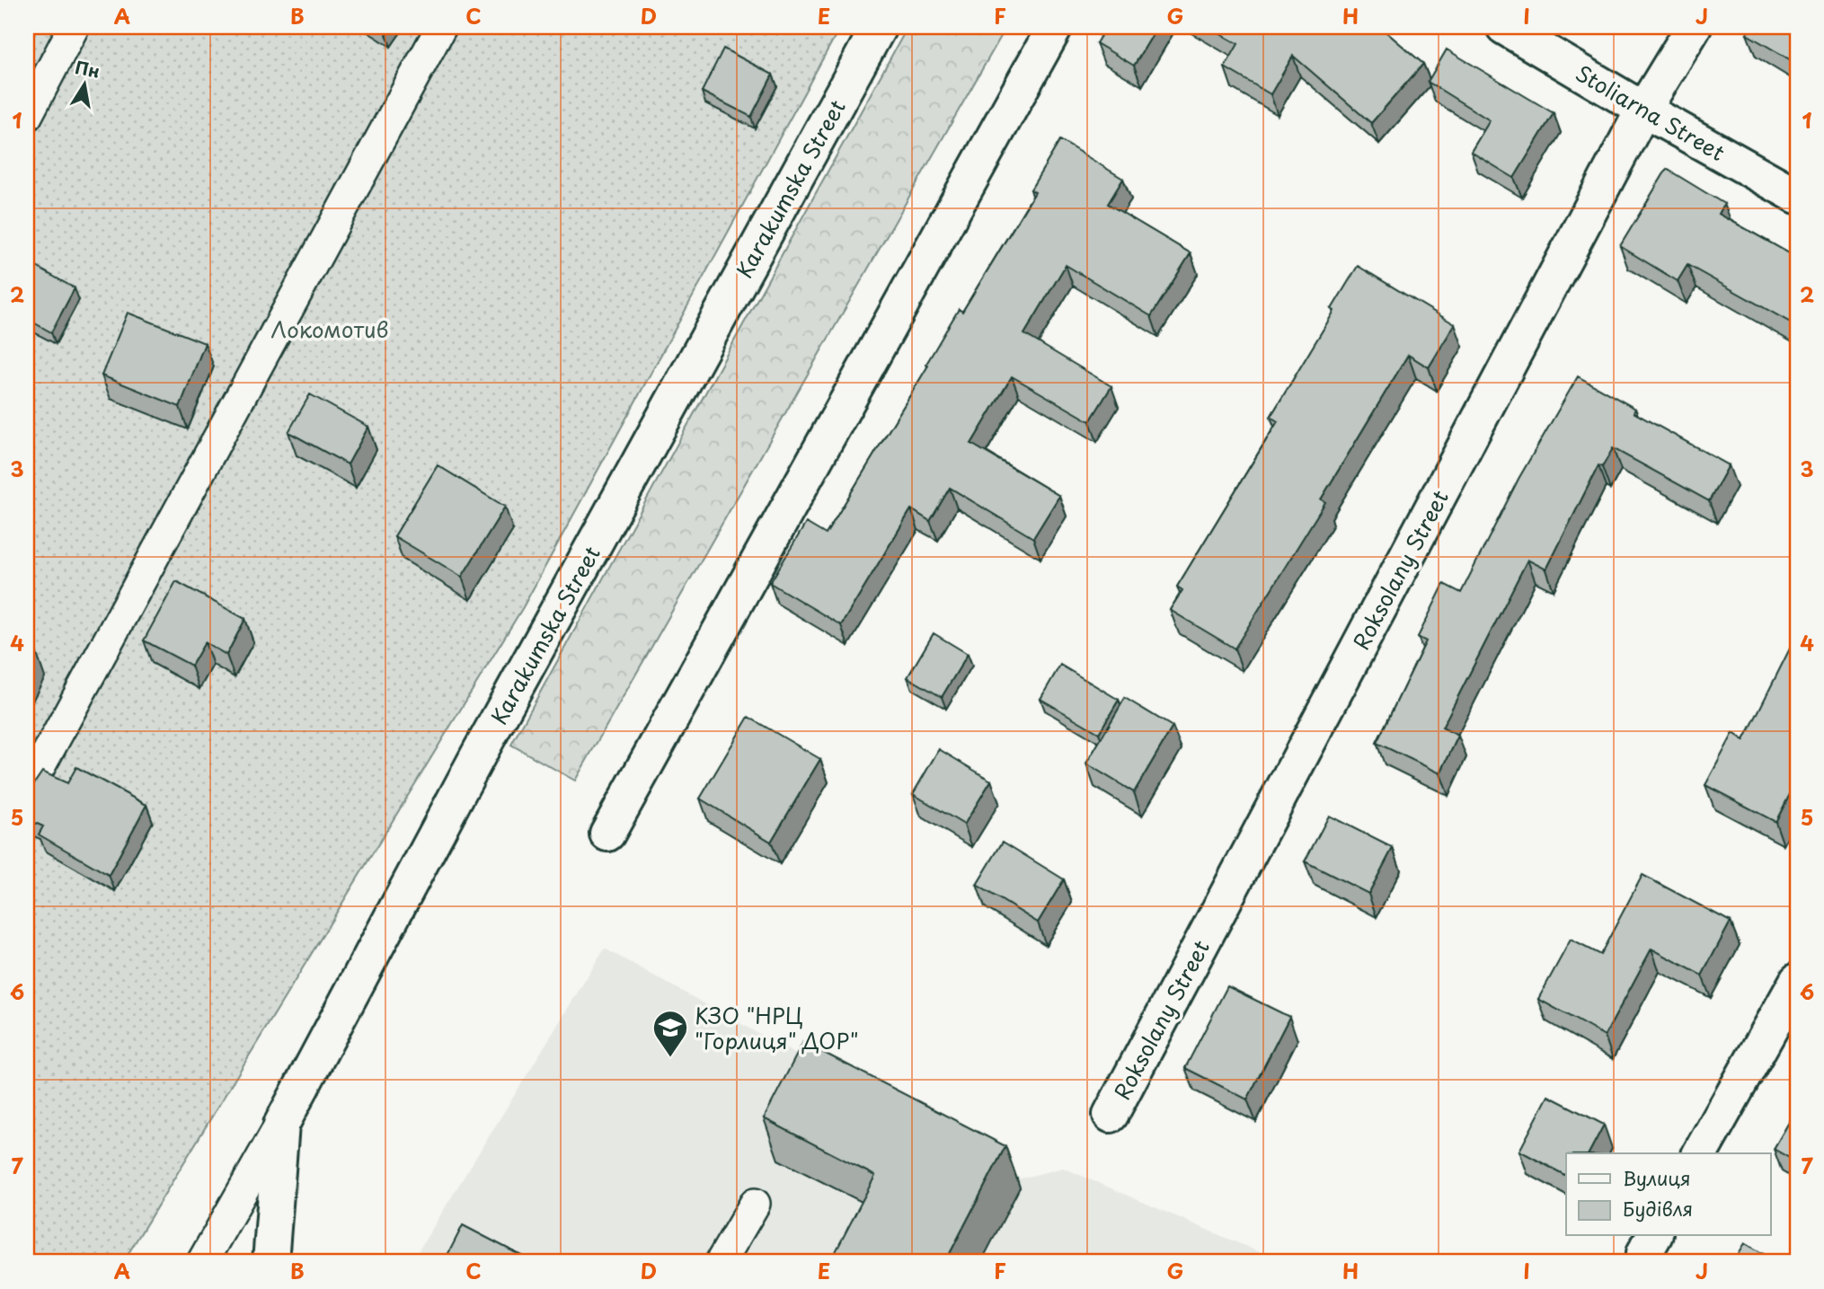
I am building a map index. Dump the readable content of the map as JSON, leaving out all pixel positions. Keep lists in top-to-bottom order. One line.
{"streets":{"street":["Stoliarna Street","Karakumska Street","Roksolany Street"]},"crossings":[["Stoliarna Street","Roksolany Street"]],"parks":["Локомотив"],"places":{"school or university":["КЗО \"НРЦ \"Горлиця\" ДОР\""]},"legend":["Вулиця","Будівля"],"north":"top","grid":{"columns":["A","B","C","D","E","F","G","H","I","J"],"rows":["1","2","3","4","5","6","7"]}}
